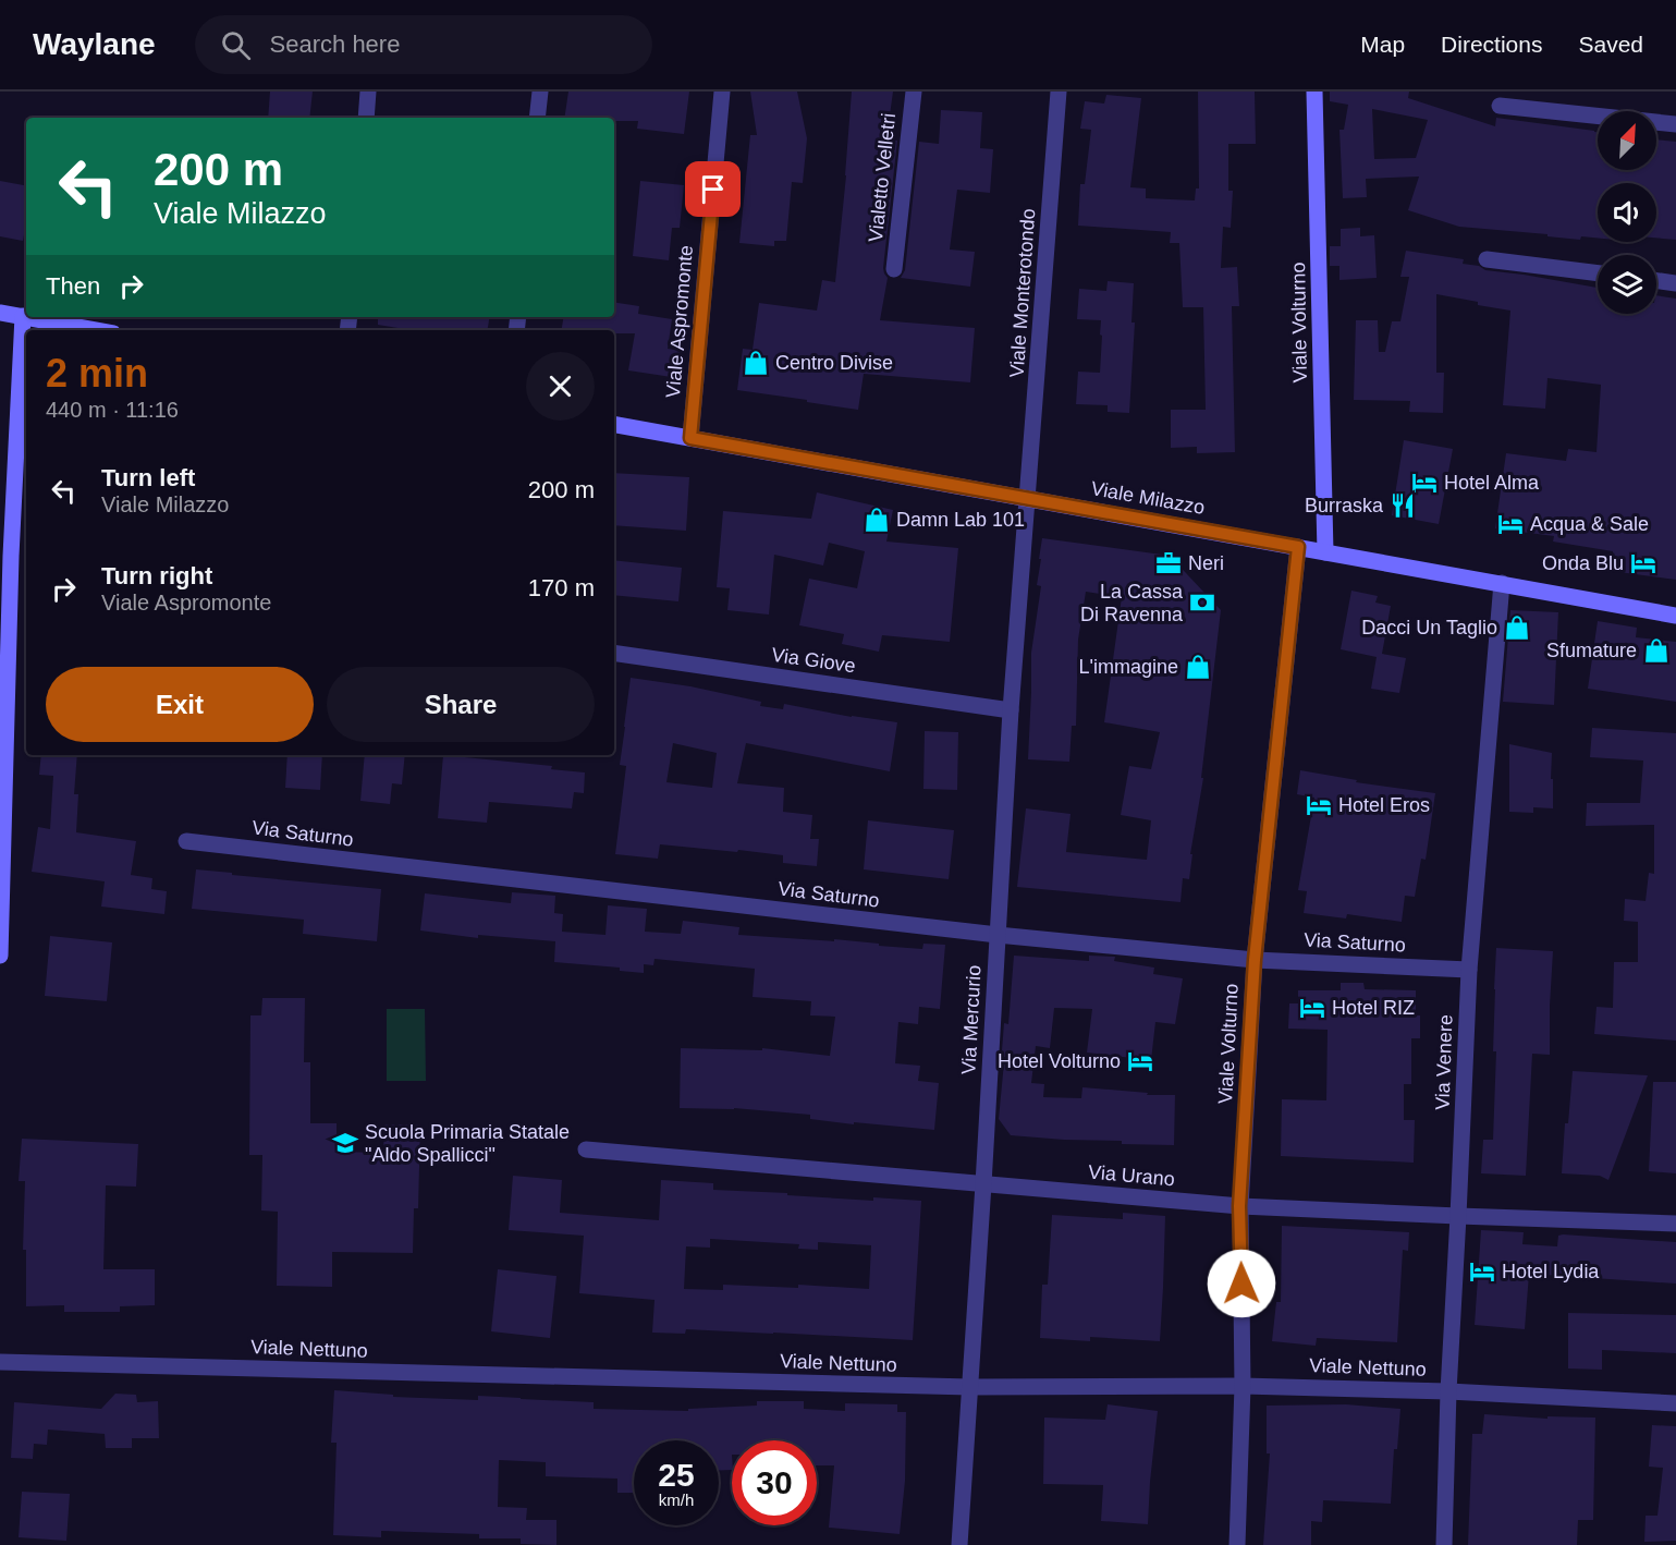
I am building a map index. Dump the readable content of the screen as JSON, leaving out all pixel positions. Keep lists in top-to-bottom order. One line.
{"streets":{"street":["Vialetto Velletri","Viale Monterotondo","Viale Aspromonte","Viale Volturno","Viale Milazzo","Via Giove","Via Saturno","Via Mercurio","Via Venere","Via Urano","Viale Nettuno"]},"crossings":[["Viale Monterotondo","Viale Milazzo"],["Viale Monterotondo","Via Mercurio"],["Viale Aspromonte","Viale Milazzo"],["Viale Volturno","Viale Milazzo"],["Viale Volturno","Via Saturno"],["Viale Volturno","Via Urano"],["Viale Volturno","Viale Nettuno"],["Viale Milazzo","Via Mercurio"],["Viale Milazzo","Via Venere"],["Via Giove","Via Mercurio"],["Via Saturno","Via Mercurio"],["Via Saturno","Via Venere"],["Via Mercurio","Via Urano"],["Via Mercurio","Viale Nettuno"],["Via Venere","Via Urano"],["Via Venere","Viale Nettuno"]],"places":{"shop":["Centro Divise","Damn Lab 101","Dacci Un Taglio","Sfumature","L'immagine"],"hotel":["Hotel Alma","Acqua & Sale","Onda Blu","Hotel Eros","Hotel RIZ","Hotel Volturno","Hotel Lydia"],"restaurant":["Burraska"],"office":["Neri"],"bank":["La Cassa Di Ravenna"],"school or university":["Scuola Primaria Statale \"Aldo Spallicci\""]},"north":"top right","page":{"header":"Waylane","search":"Search here","nav":["Map","Directions","Saved"],"turn":["200 m","Viale Milazzo"],"then":"Then","heading":["2 min","440 m · 11:16"],"list":[{"name":"Turn left","note":"Viale Milazzo","value":"200 m"},{"name":"Turn right","note":"Viale Aspromonte","value":"170 m"}],"buttons":["Exit","Share"],"speed":"25 km/h","limit":"30"}}
